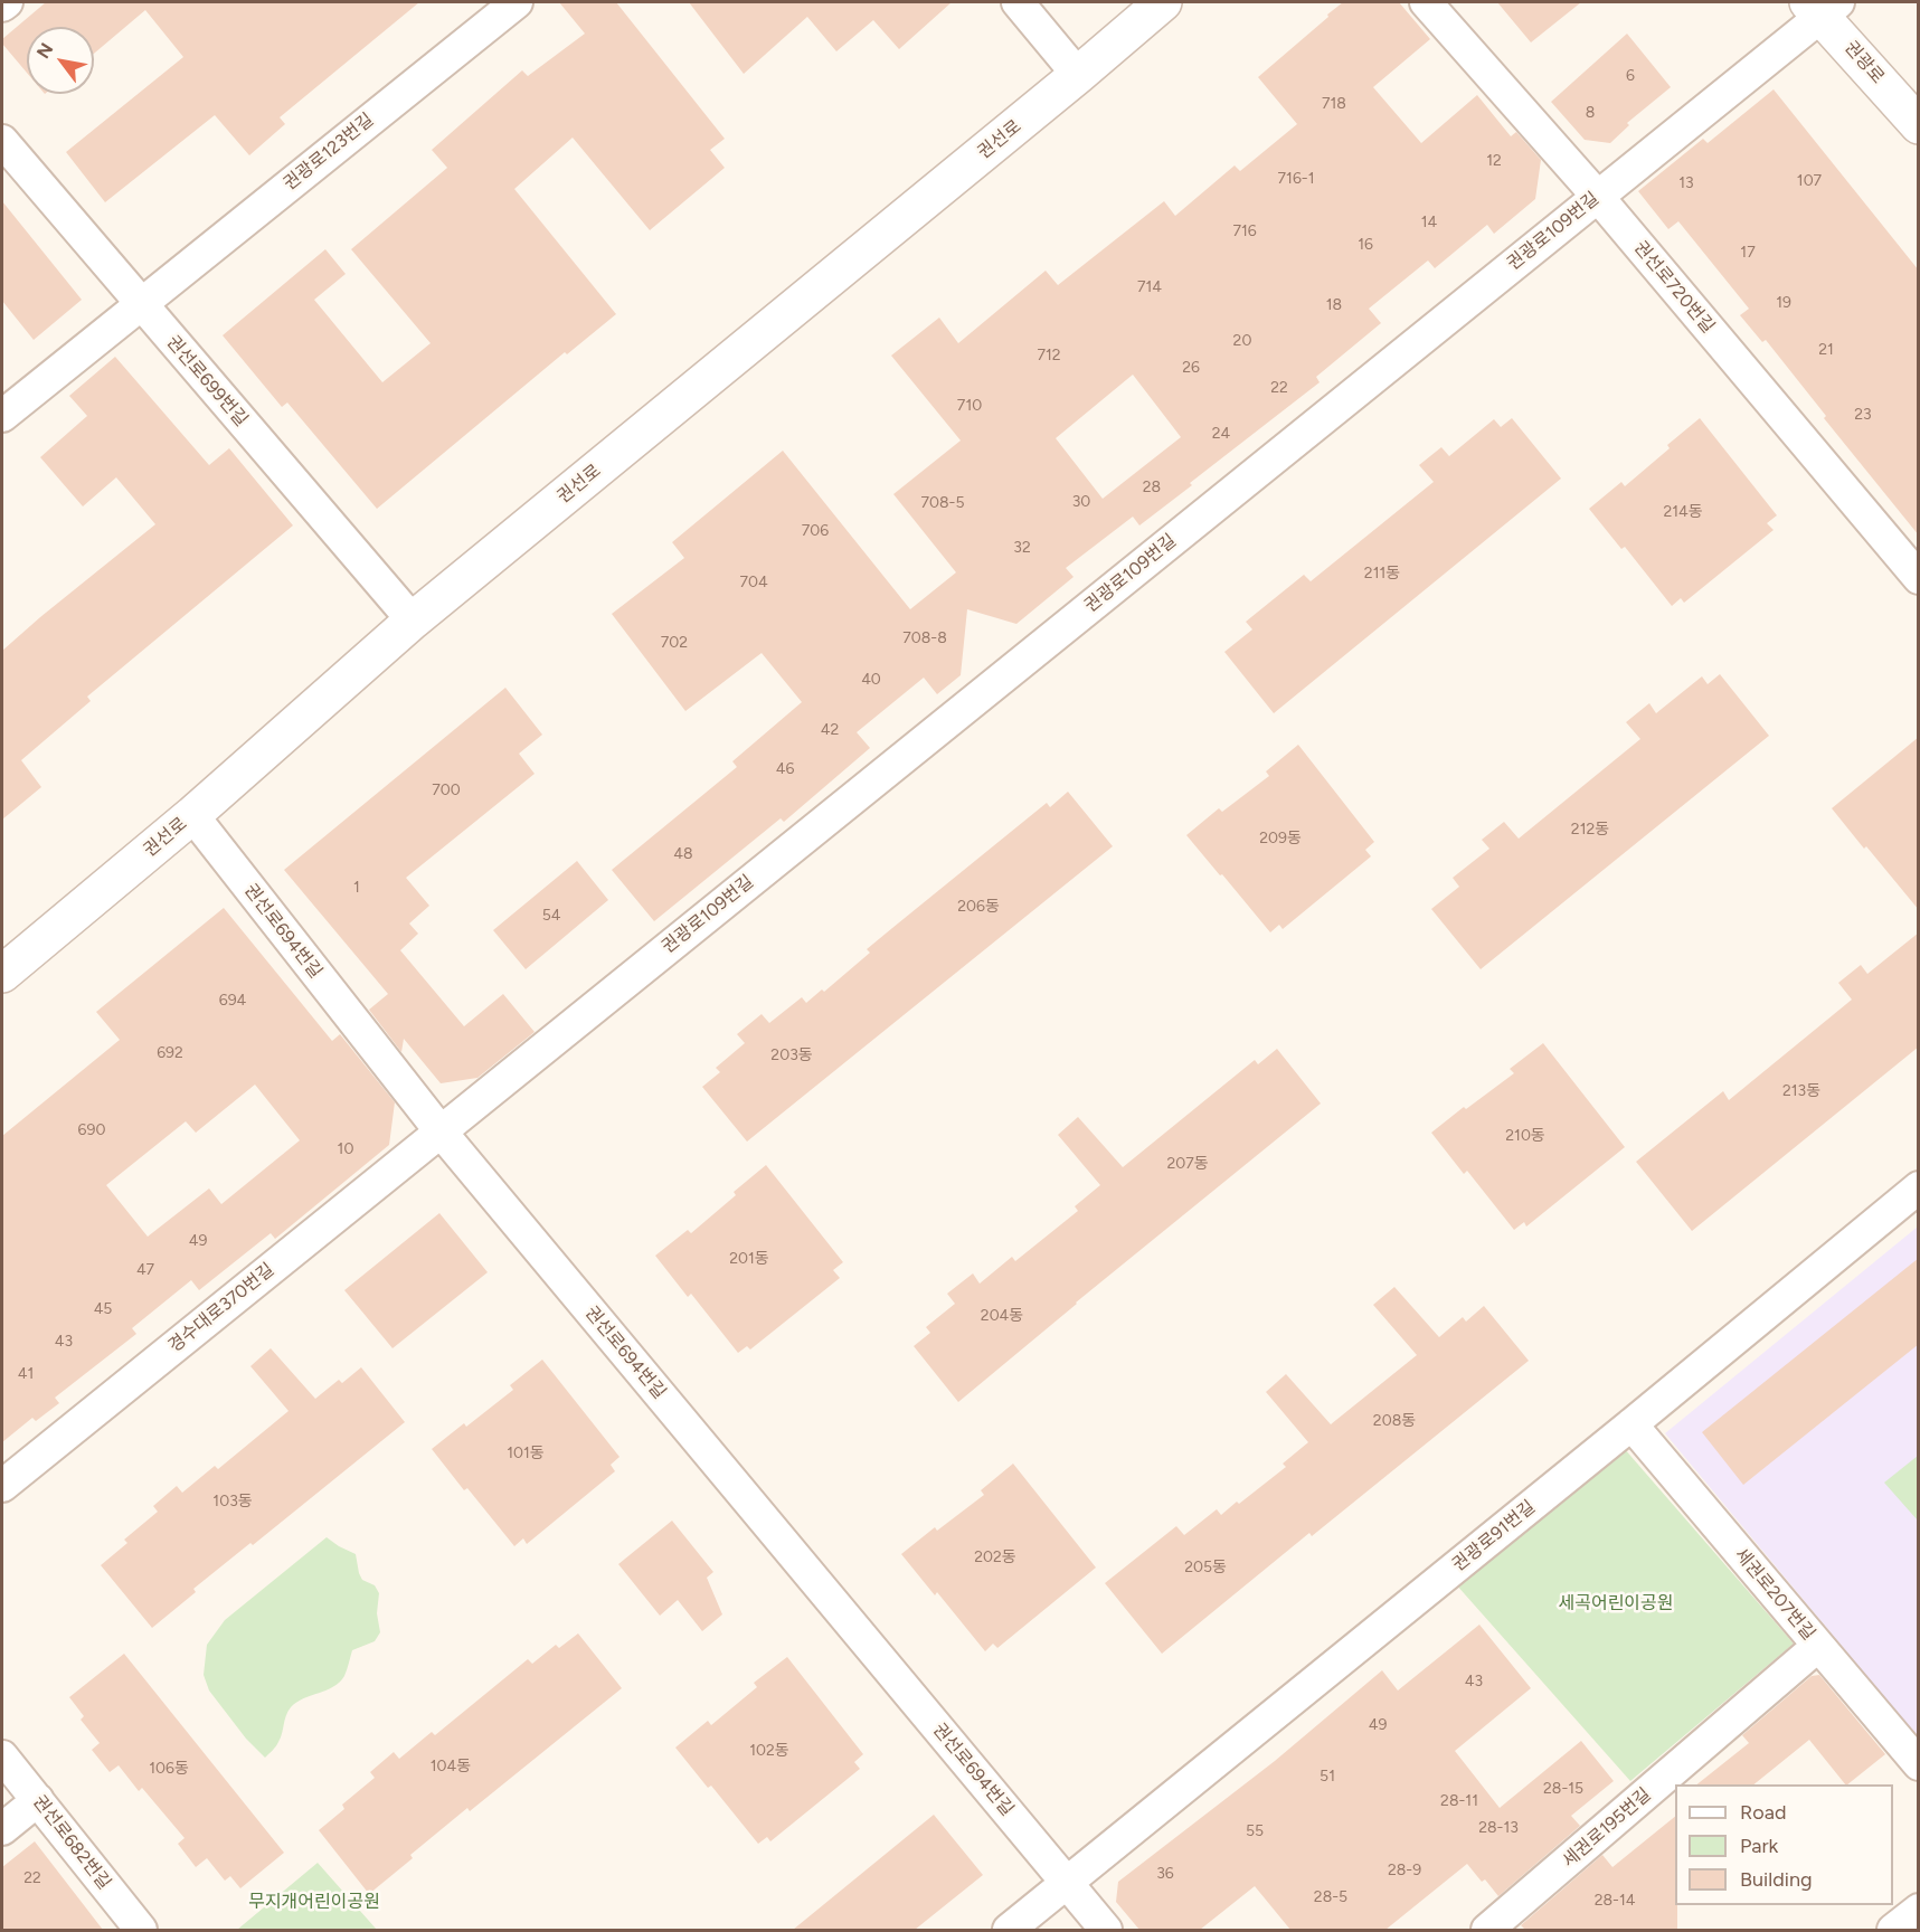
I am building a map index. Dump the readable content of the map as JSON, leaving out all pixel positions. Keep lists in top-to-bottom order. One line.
{"streets":{"street":["권광로","권선로","권광로123번길","권광로109번길","권선로720번길","권선로699번길","권선로694번길","경수대로370번길","권광로91번길","세권로207번길","세권로195번길","권선로682번길"]},"crossings":[["권광로","권광로109번길"],["권선로","권선로699번길"],["권선로","권선로694번길"],["권광로123번길","권선로699번길"],["권광로109번길","권선로720번길"],["권광로109번길","권선로694번길"],["권광로109번길","경수대로370번길"],["권선로694번길","경수대로370번길"],["권선로694번길","권광로91번길"],["권광로91번길","세권로207번길"],["세권로207번길","세권로195번길"]],"parks":["세곡어린이공원","무지개어린이공원"],"house_numbers":["6","718","8","12","716-1","107","13","14","716","16","17","714","19","18","20","21","712","26","22","710","23","24","28","30","708-5","214동","706","32","211동","704","708-8","702","40","42","46","700","212동","209동","48","1","206동","54","694","692","203동","213동","690","210동","10","207동","49","201동","47","45","204동","43","41","208동","101동","103동","202동","205동","43","49","102동","104동","106동","51","28-15","28-11","28-13","55","28-9","36","22","28-5","28-14"],"legend":["Road","Park","Building"],"north":"top left"}
